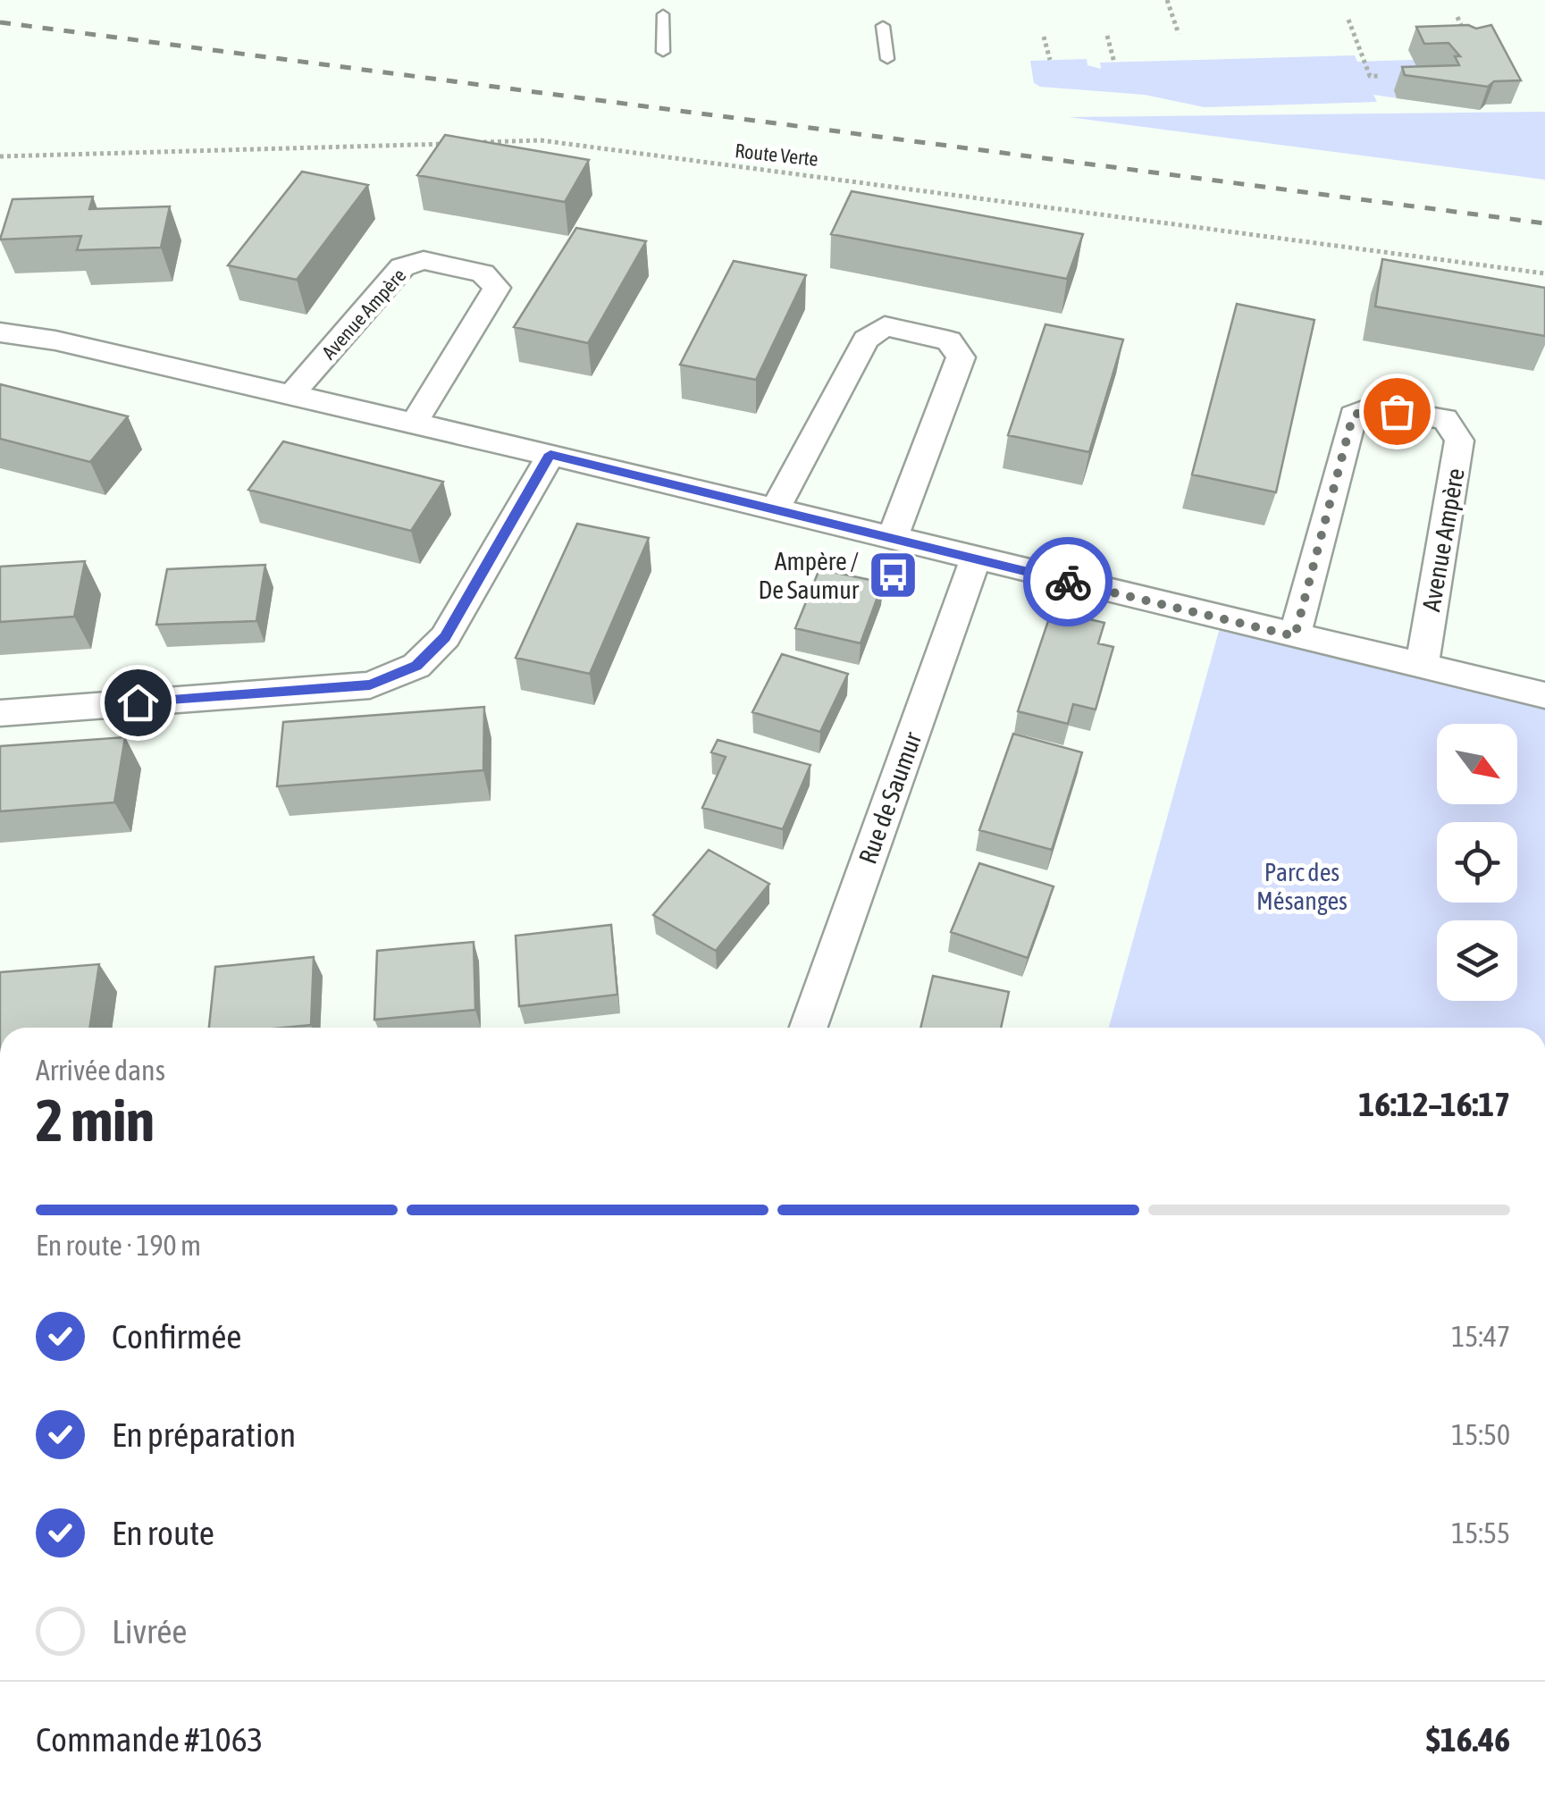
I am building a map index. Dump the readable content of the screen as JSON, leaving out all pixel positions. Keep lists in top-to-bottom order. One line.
{"streets":{"street":["Avenue Ampère","Rue de Saumur"],"path":["Route Verte"]},"parks":["Parc des Mésanges"],"places":{"bus stop":["Ampère / De Saumur"]},"north":"bottom right","page":{"heading":["2 min","Arrivée dans","16:12–16:17"],"panel":["Commande #1063","$16.46"],"bar":"En route · 190 m","list":[["Confirmée","15:47"],["En préparation","15:50"],["En route","15:55"],"Livrée"]}}
